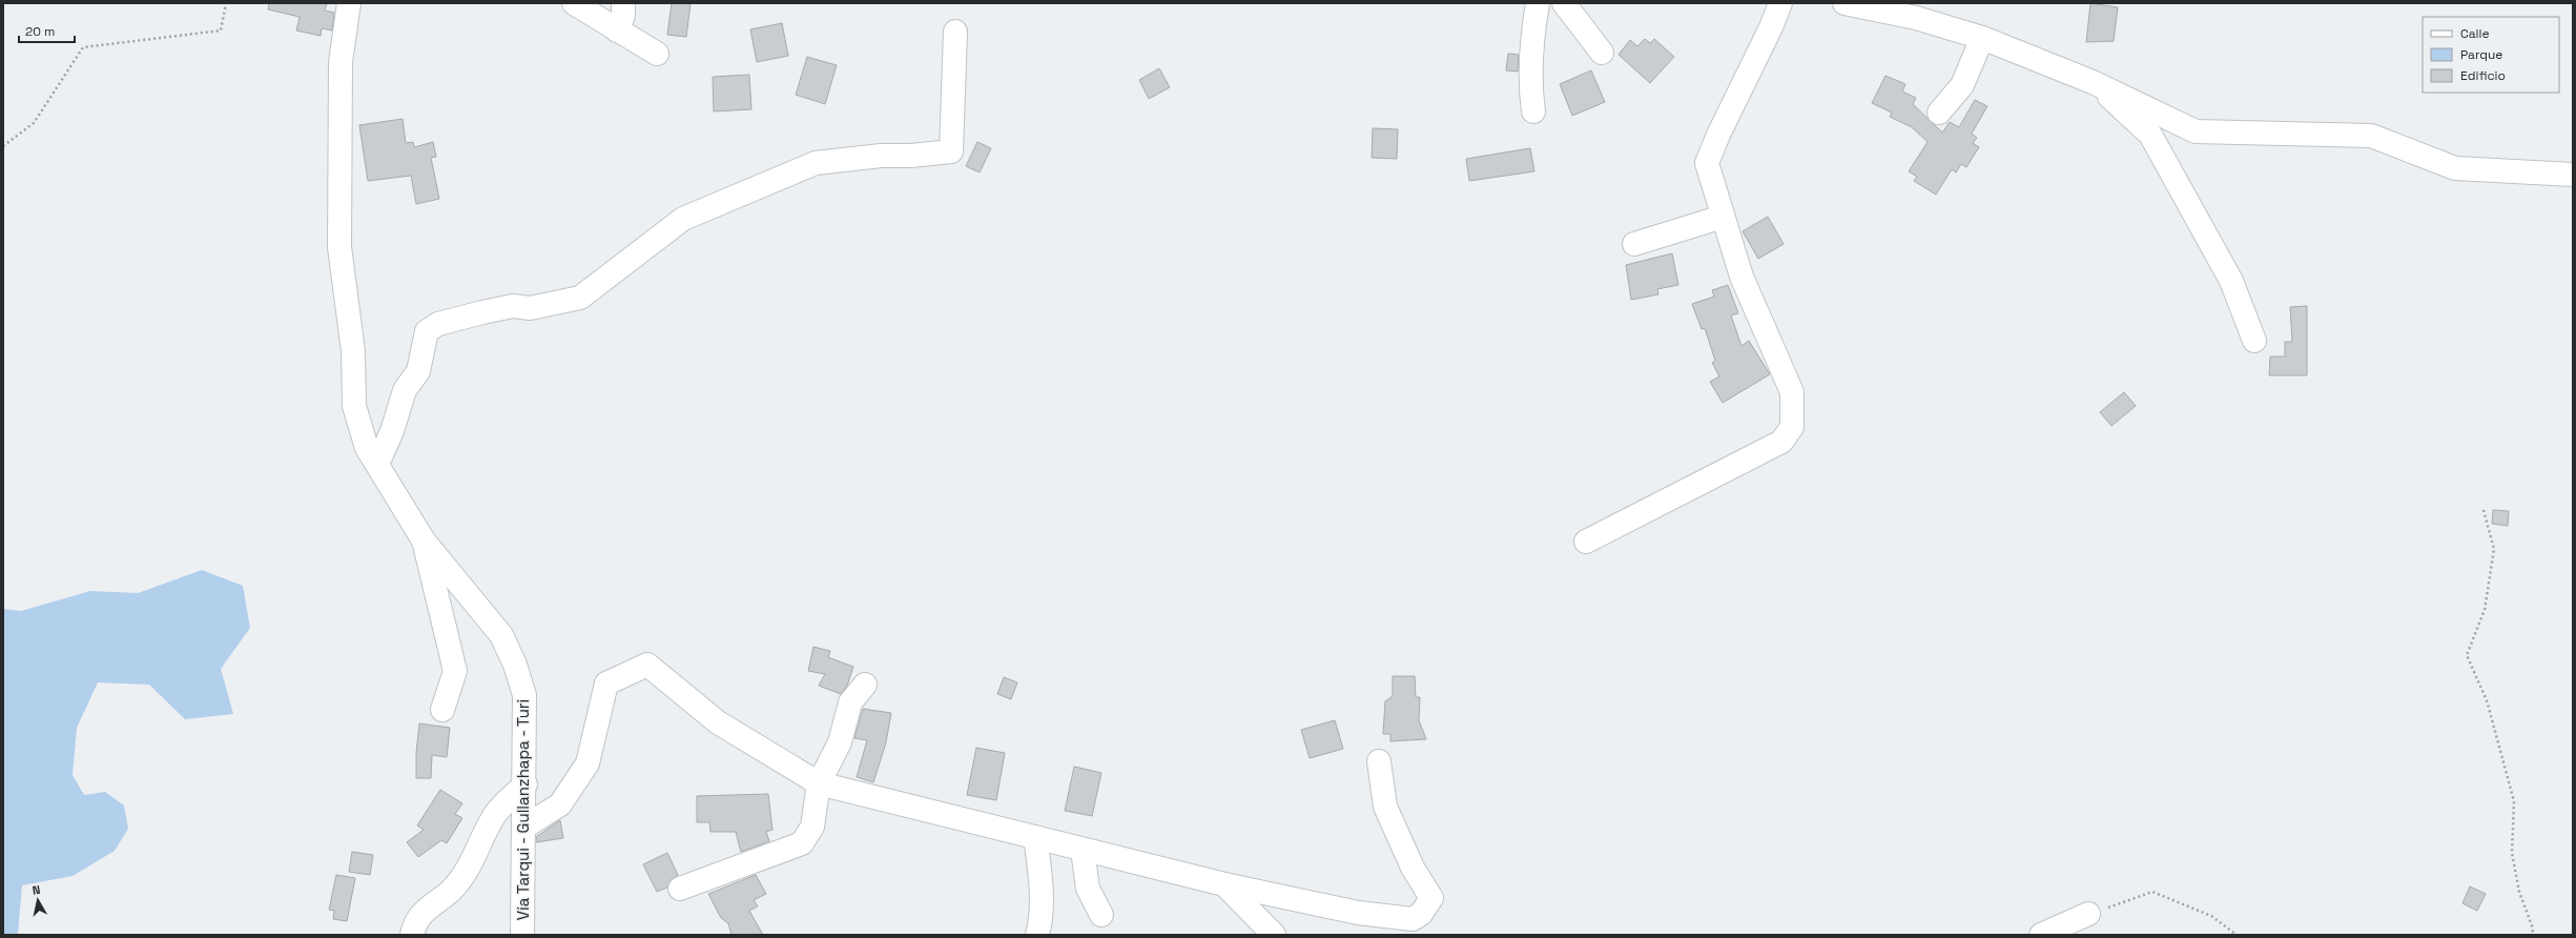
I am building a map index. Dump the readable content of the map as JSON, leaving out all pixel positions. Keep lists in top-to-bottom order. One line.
{"streets":{"street":["Vía Tarqui - Gullanzhapa - Turi"]},"legend":["Calle","Parque","Edificio"],"scale_bar":"20 m","north":"top"}
